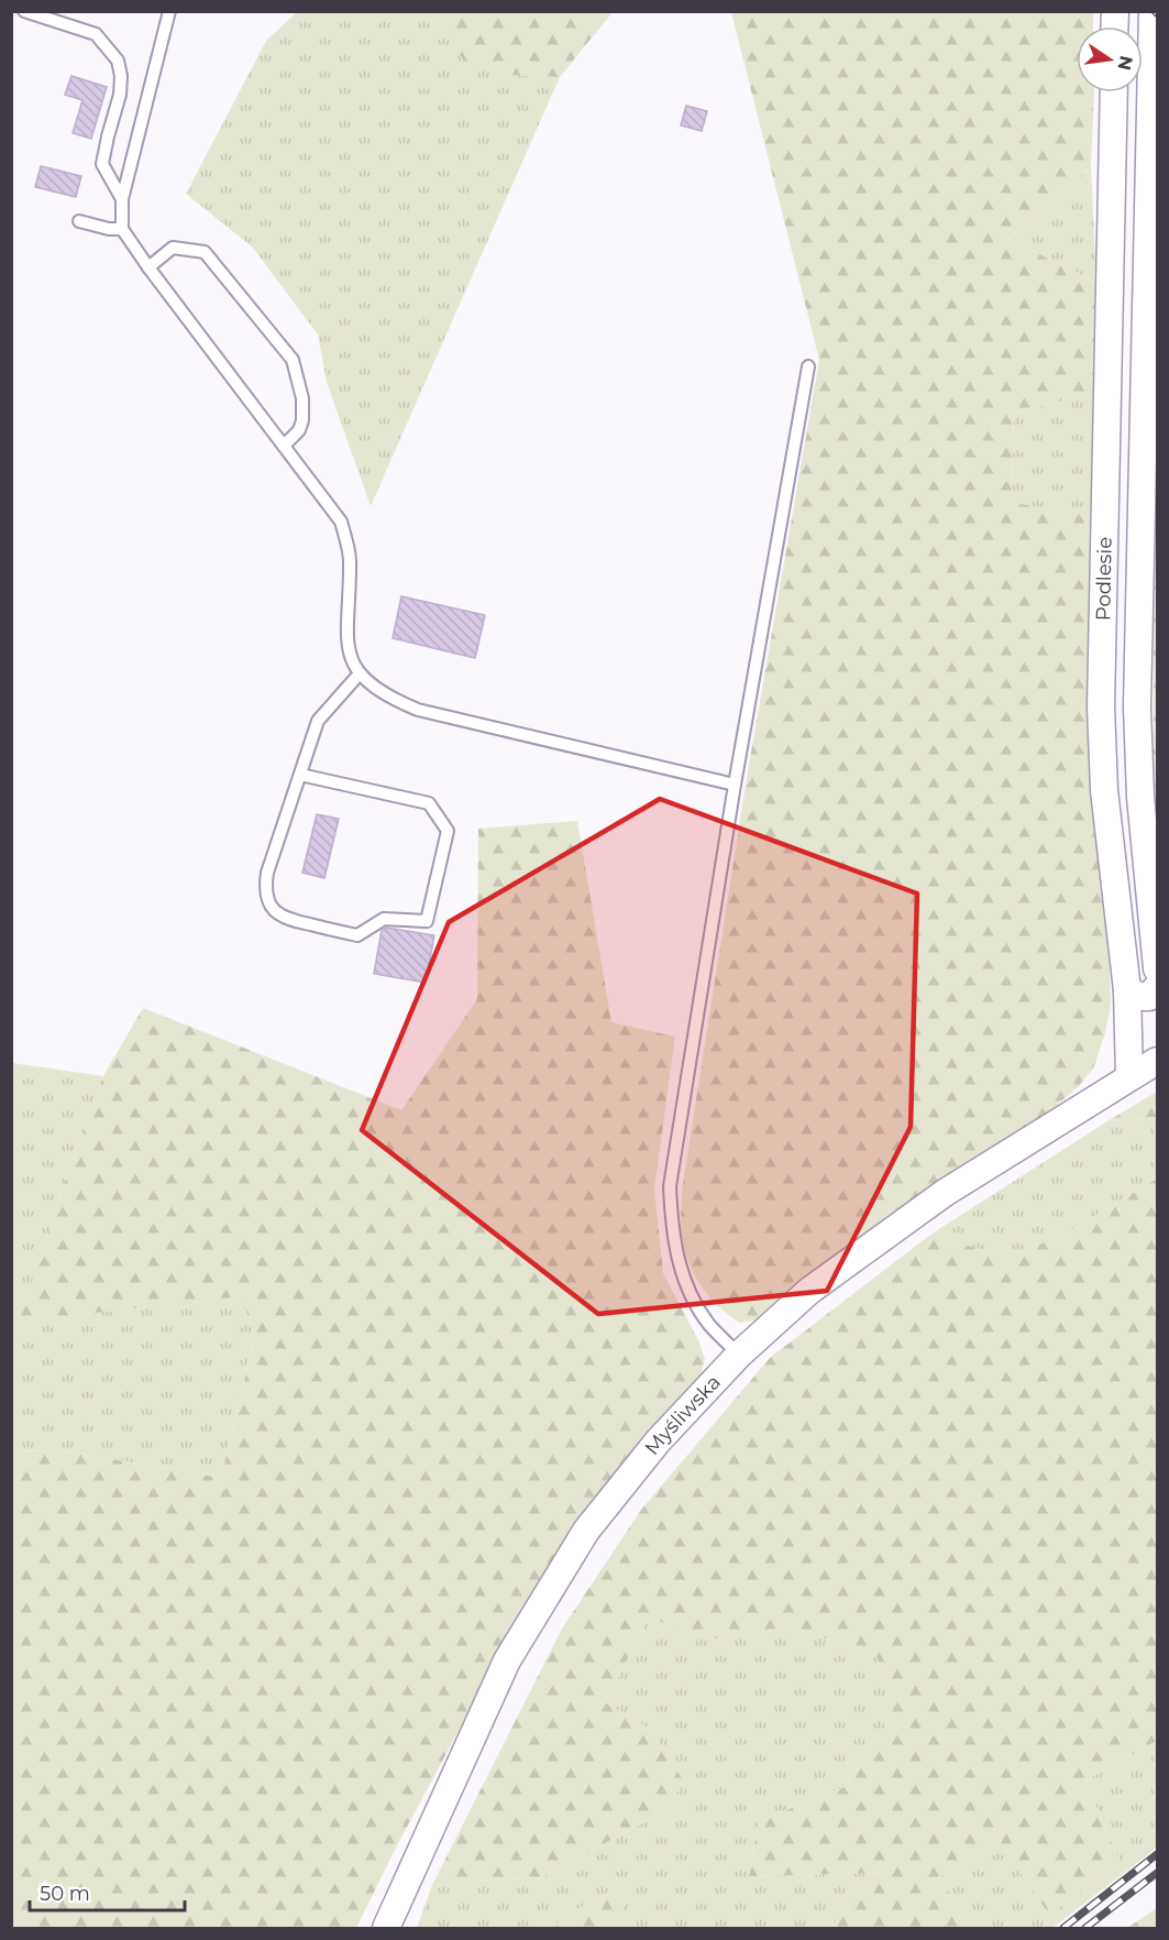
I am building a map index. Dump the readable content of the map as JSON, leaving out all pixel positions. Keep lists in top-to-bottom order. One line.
{"streets":{"street":["Podlesie","Myśliwska"]},"crossings":[["Podlesie","Myśliwska"]],"scale_bar":"50 m","north":"right"}
